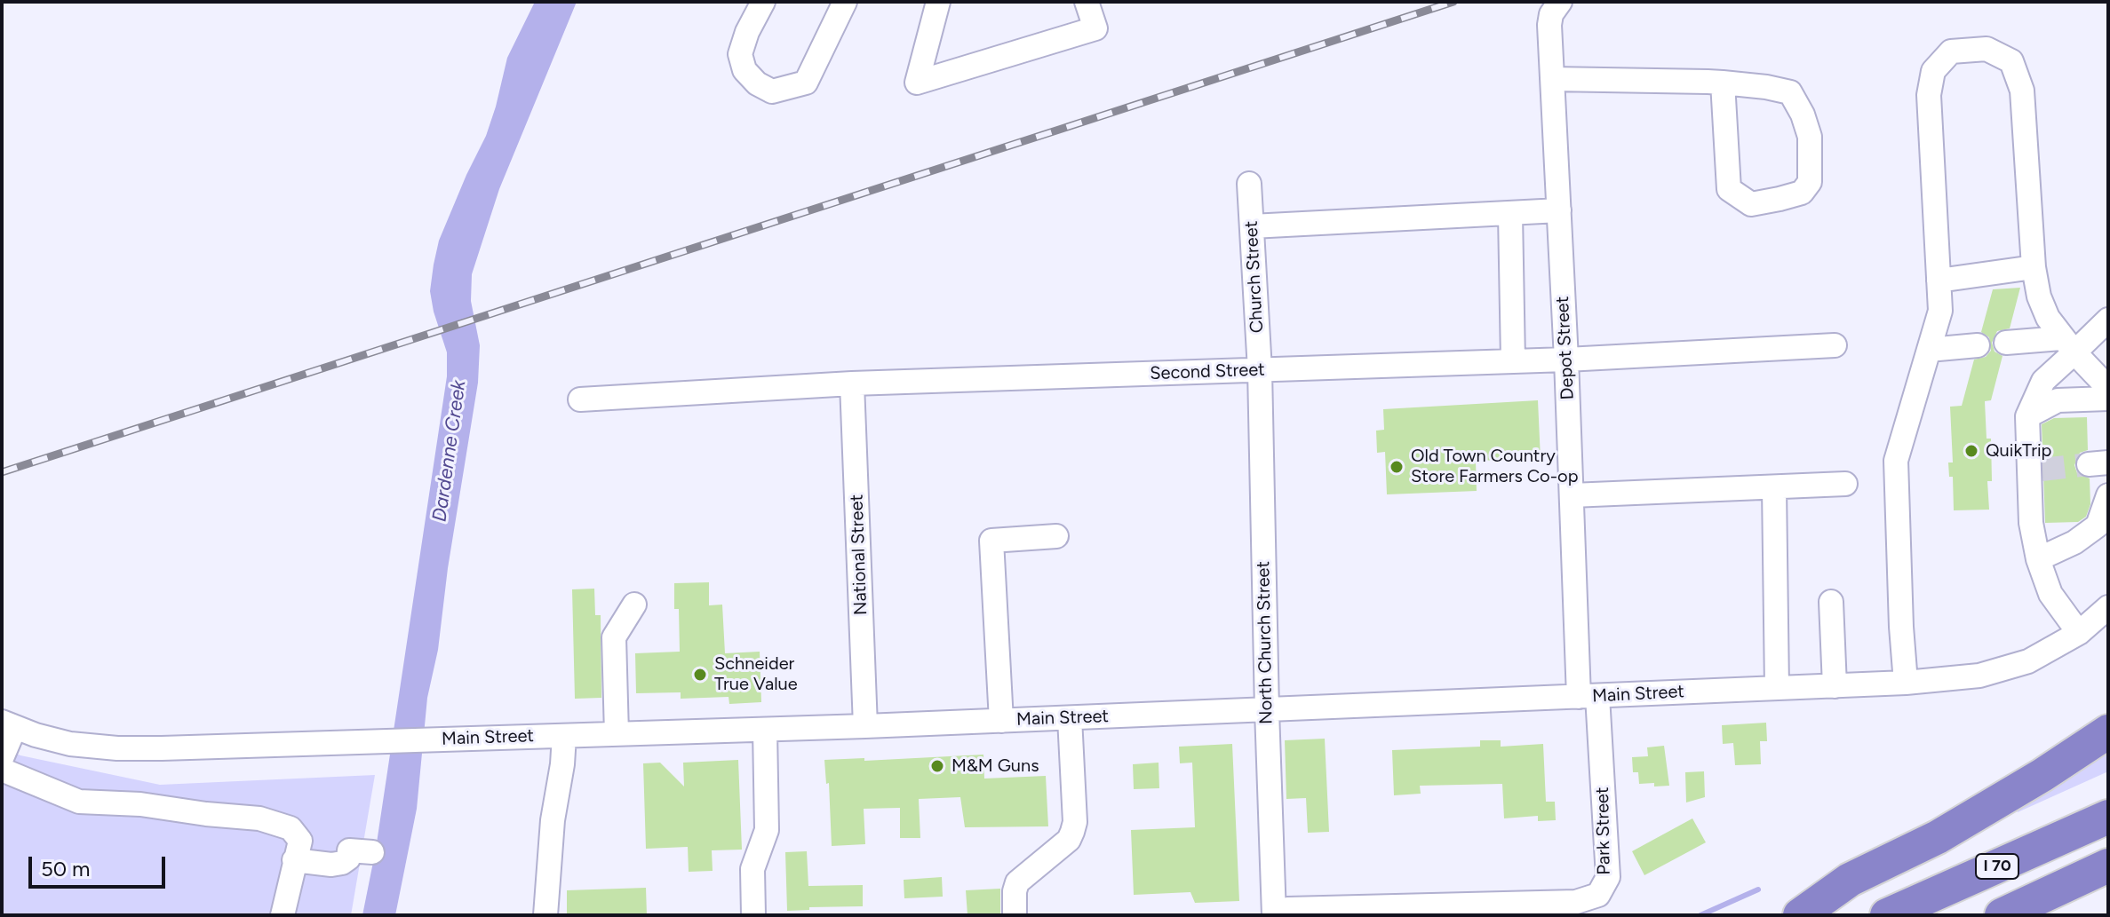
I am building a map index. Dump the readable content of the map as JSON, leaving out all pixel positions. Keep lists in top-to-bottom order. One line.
{"streets":{"highway":["I 70"],"street":["Church Street","Depot Street","Second Street","National Street","North Church Street","Main Street","Park Street"]},"crossings":[["Church Street","Second Street"],["Church Street","North Church Street"],["Depot Street","Second Street"],["Depot Street","Main Street"],["Depot Street","Park Street"],["Second Street","National Street"],["Second Street","North Church Street"],["National Street","Main Street"],["North Church Street","Main Street"],["North Church Street","Park Street"],["Main Street","Park Street"]],"water":["Dardenne Creek"],"places":["QuikTrip","Old Town Country Store Farmers Co-op","Schneider True Value","M&M Guns"],"scale_bar":"50 m"}
